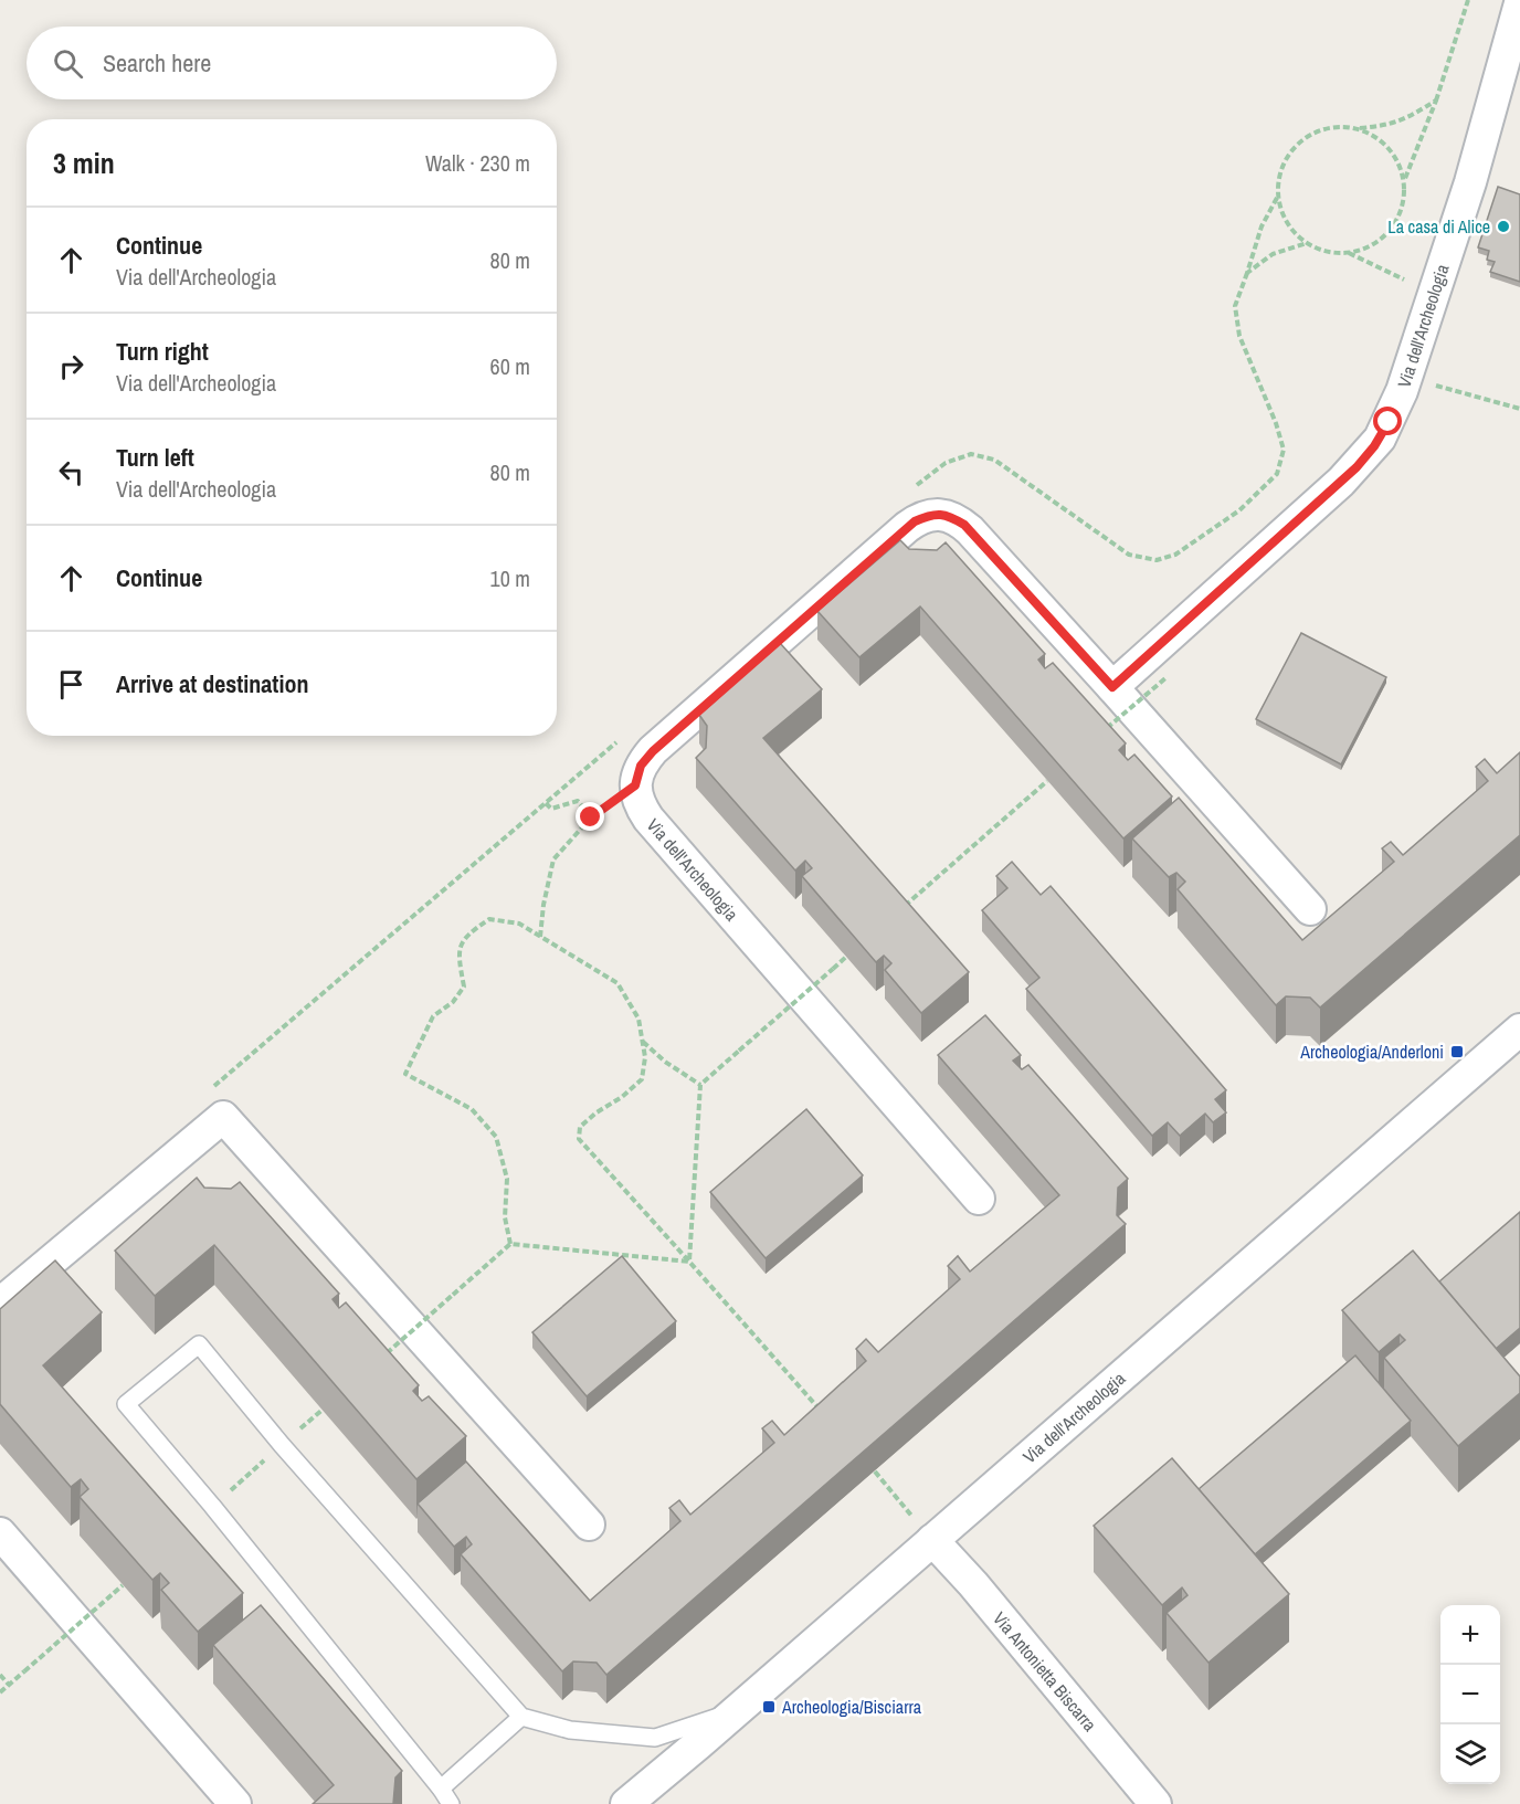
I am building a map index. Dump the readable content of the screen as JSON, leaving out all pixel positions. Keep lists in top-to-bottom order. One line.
{"streets":{"street":["Via dell'Archeologia","Via Antonietta Biscarra"]},"crossings":[["Via dell'Archeologia","Via Antonietta Biscarra"]],"places":{"other":["La casa di Alice"],"transit":["Archeologia/Anderloni","Archeologia/Bisciarra"]},"page":{"search":"Search here","heading":["3 min","Walk · 230 m"],"list":[["Continue","Via dell'Archeologia","80 m"],["Turn right","Via dell'Archeologia","60 m"],["Turn left","Via dell'Archeologia","80 m"],["Continue","10 m"],"Arrive at destination"],"map_buttons":["+","−"]}}
